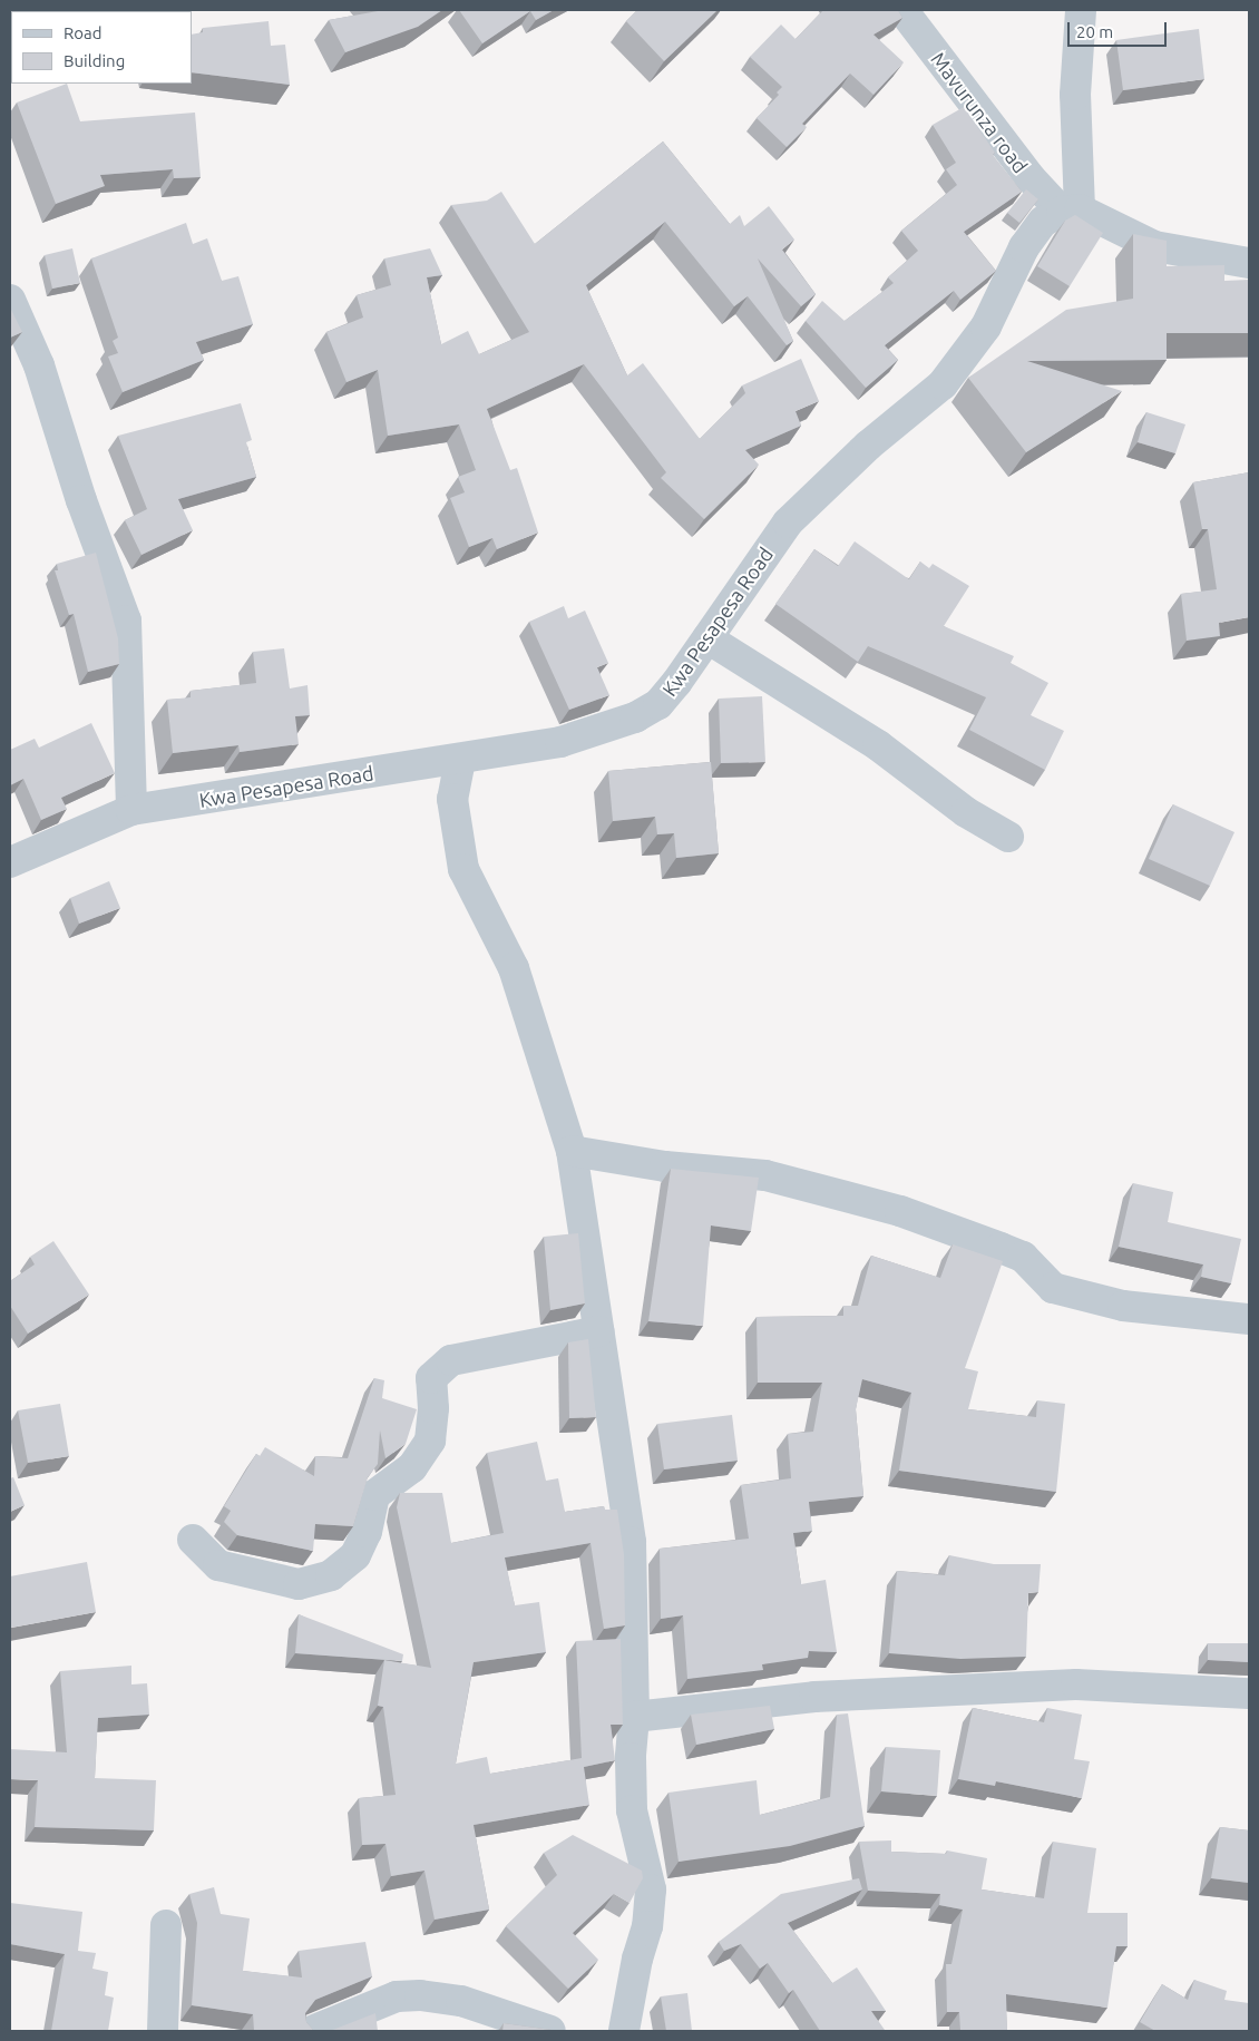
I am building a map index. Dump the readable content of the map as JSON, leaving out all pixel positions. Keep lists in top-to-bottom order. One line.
{"streets":{"street":["Mavurunza road","Kwa Pesapesa Road"]},"crossings":[["Mavurunza road","Kwa Pesapesa Road"]],"legend":["Road","Building"],"scale_bar":"20 m"}
